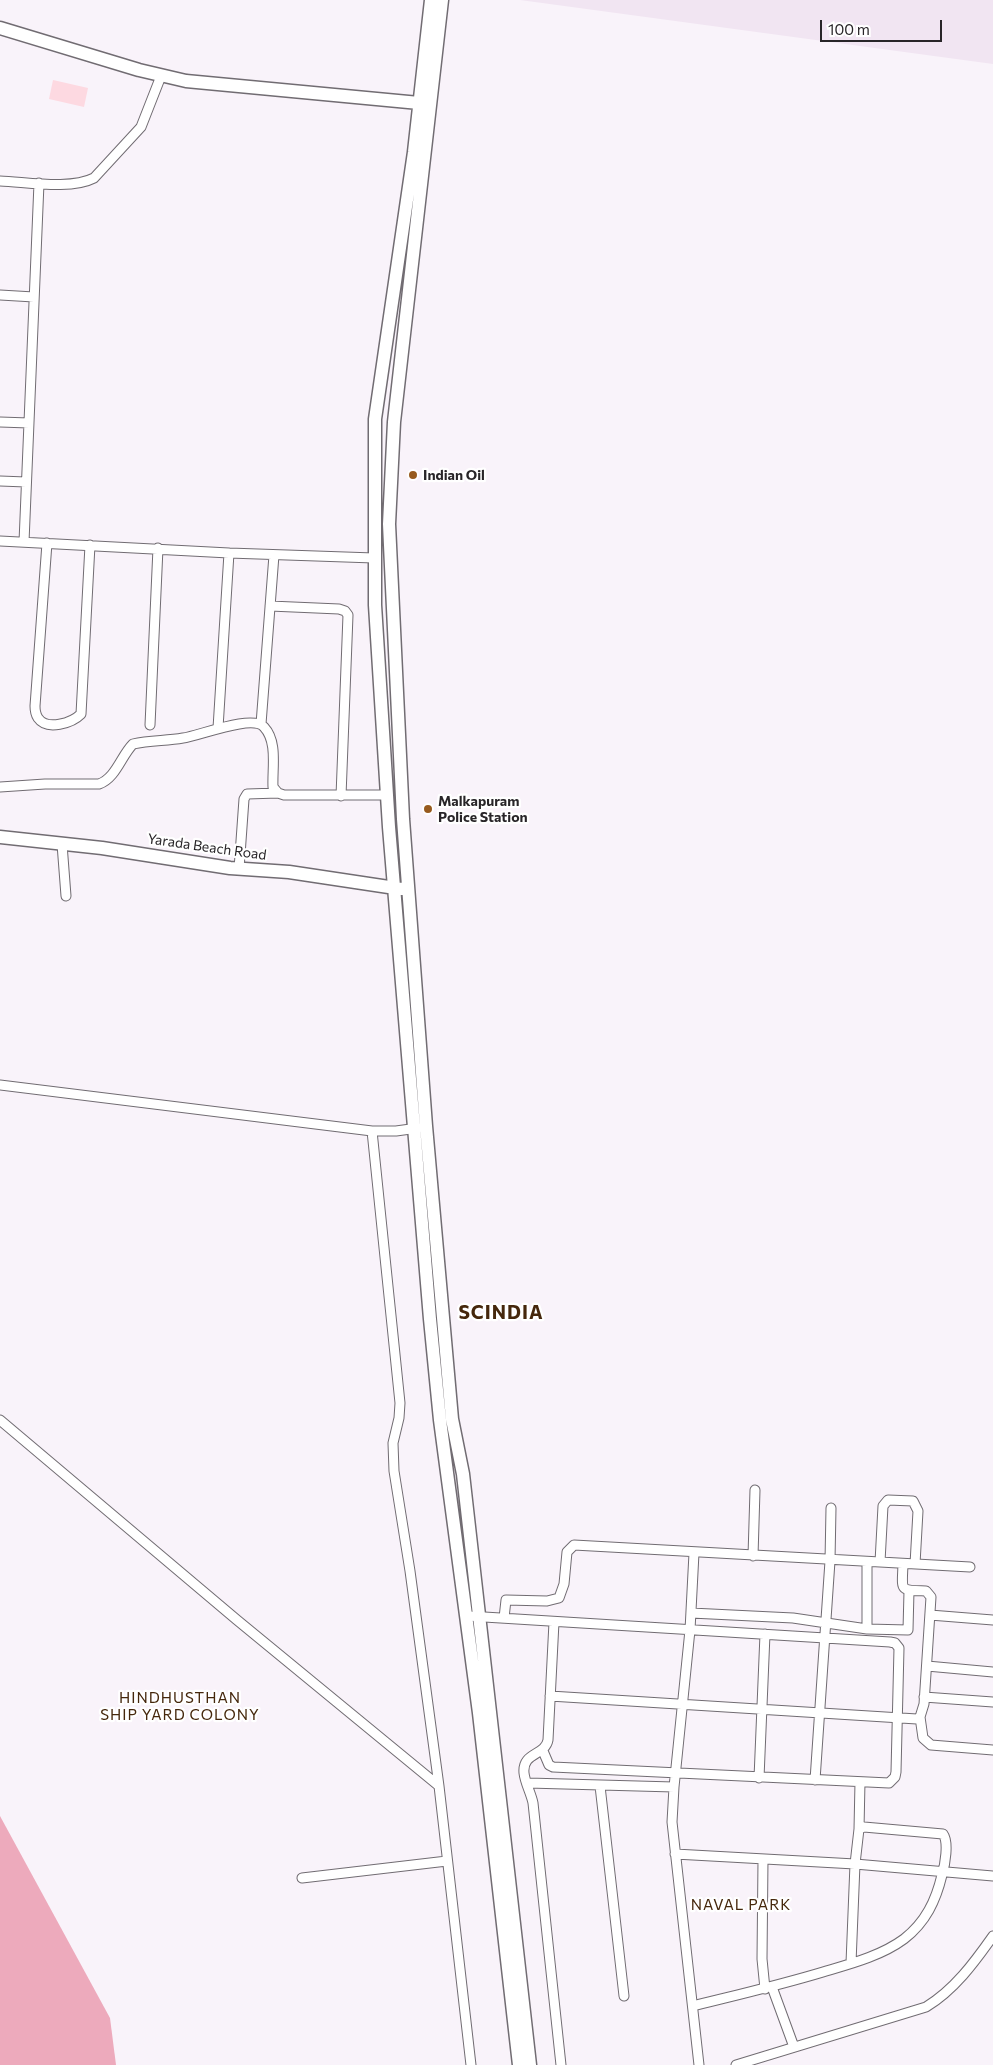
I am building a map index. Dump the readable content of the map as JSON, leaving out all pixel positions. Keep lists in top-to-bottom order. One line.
{"streets":{"main road":["Yarada Beach Road"]},"districts":["SCINDIA","HINDHUSTHAN SHIP YARD COLONY","NAVAL PARK"],"places":["Indian Oil","Malkapuram Police Station"],"scale_bar":"100 m"}
